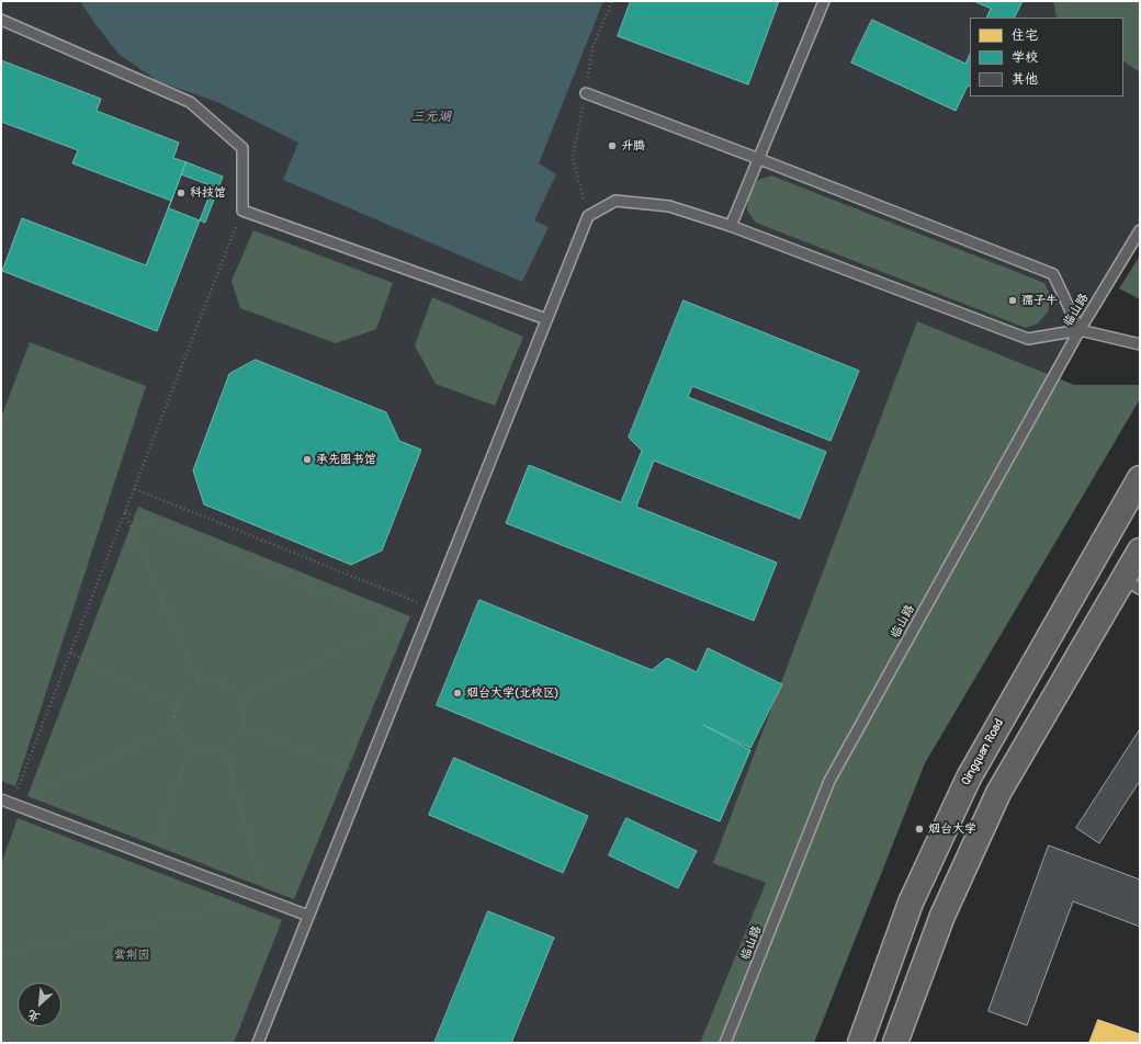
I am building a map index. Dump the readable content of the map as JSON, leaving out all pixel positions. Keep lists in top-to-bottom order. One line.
{"streets":{"main road":["Qingquan Road"],"lane":["临山路"]},"water":["三元湖"],"parks":["紫荆园"],"places":["升腾","科技馆","孺子牛","承先图书馆","烟台大学(北校区)","烟台大学"],"legend":["住宅","学校","其他"],"north":"bottom left"}
